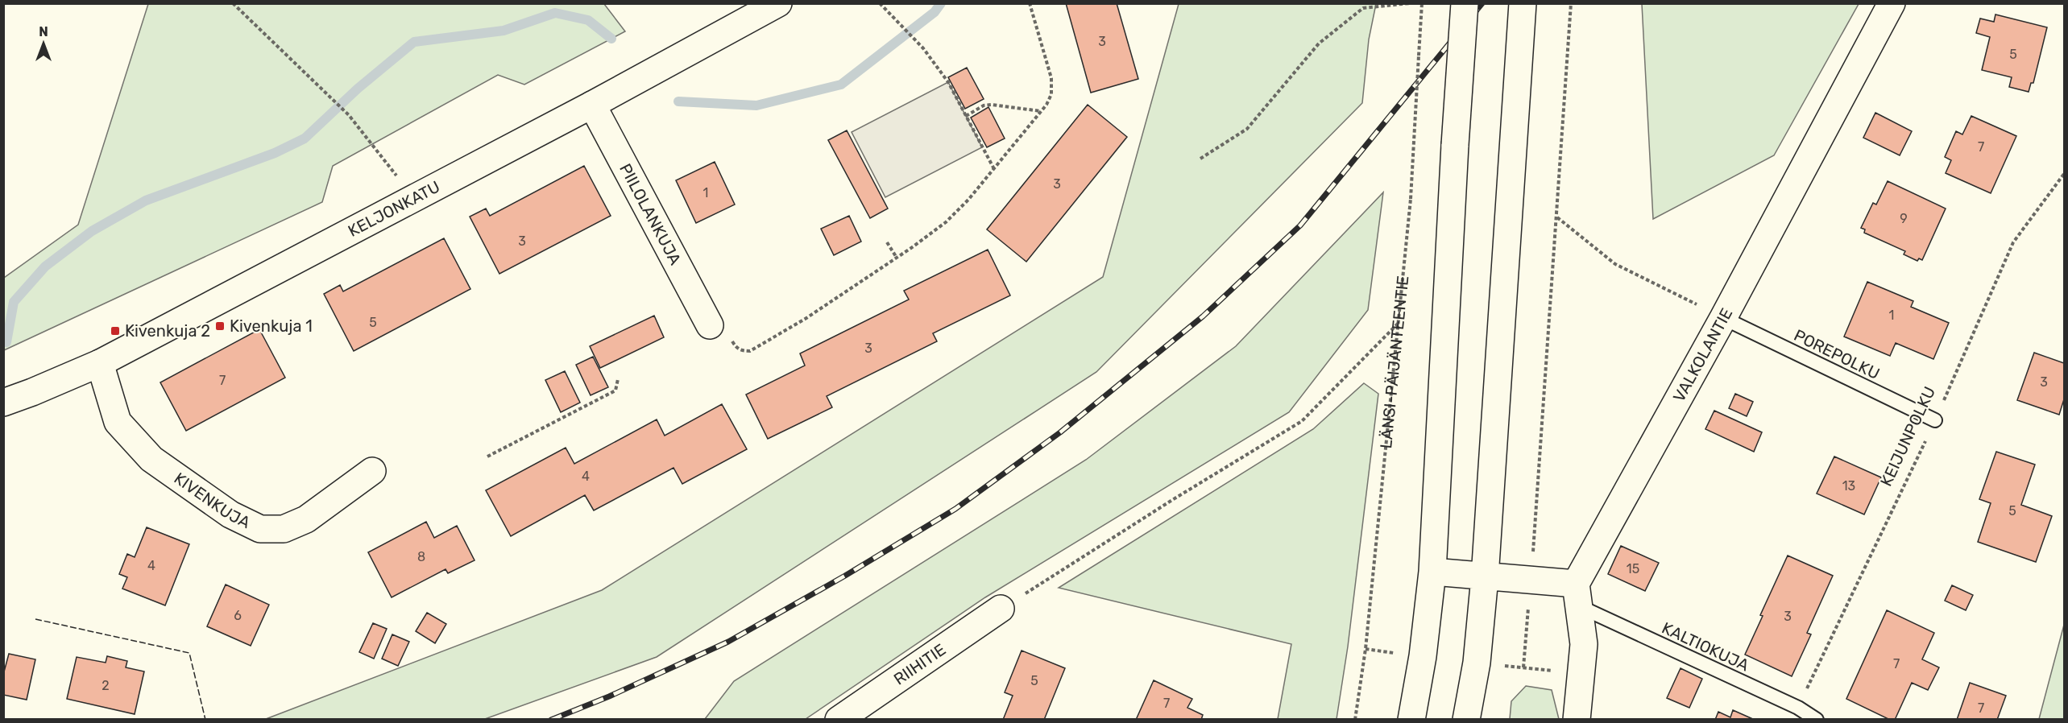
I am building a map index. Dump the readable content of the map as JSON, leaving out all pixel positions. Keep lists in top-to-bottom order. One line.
{"streets":{"street":["KELJONKATU","PIILOLANKUJA","VALKOLANTIE","KIVENKUJA","RIIHITIE"],"lane":["POREPOLKU","KALTIOKUJA"],"path":["LÄNSI-PÄIJÄNTEENTIE","KEIJUNPOLKU"]},"crossings":[["KELJONKATU","PIILOLANKUJA"],["KELJONKATU","KIVENKUJA"],["VALKOLANTIE","POREPOLKU"],["VALKOLANTIE","KALTIOKUJA"],["POREPOLKU","KEIJUNPOLKU"],["KEIJUNPOLKU","KALTIOKUJA"]],"places":{"transit":["Kivenkuja 1","Kivenkuja 2"]},"house_numbers":["3","5","7","3","1","9","3","1","5","3","7","3","4","13","5","8","4","15","6","3","7","5","2","7","7"],"north":"top"}
